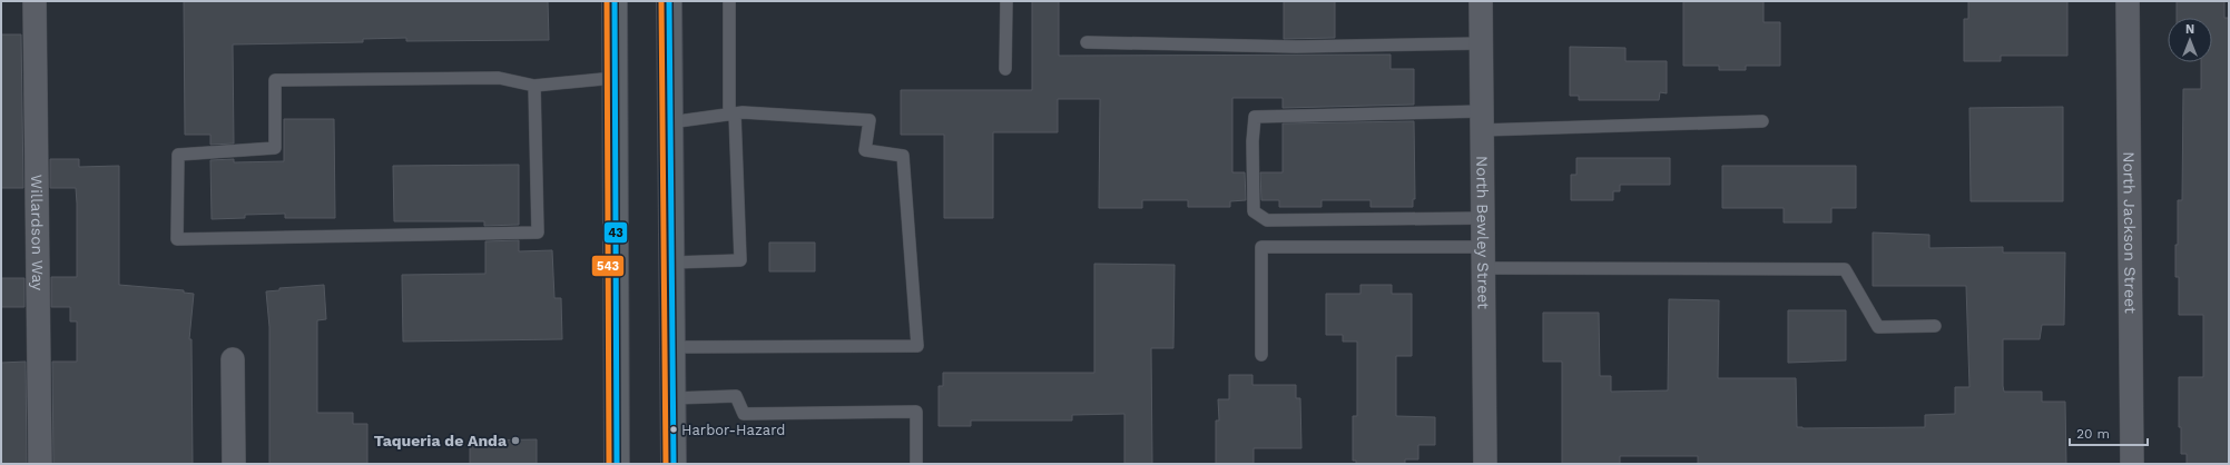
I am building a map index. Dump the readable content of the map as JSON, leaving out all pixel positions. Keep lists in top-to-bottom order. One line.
{"streets":{"street":["Willardson Way","North Bewley Street","North Jackson Street"]},"places":["Harbor-Hazard","Taqueria de Anda"],"lines":["transit line 43","transit line 543"],"scale_bar":"20 m","north":"top"}
